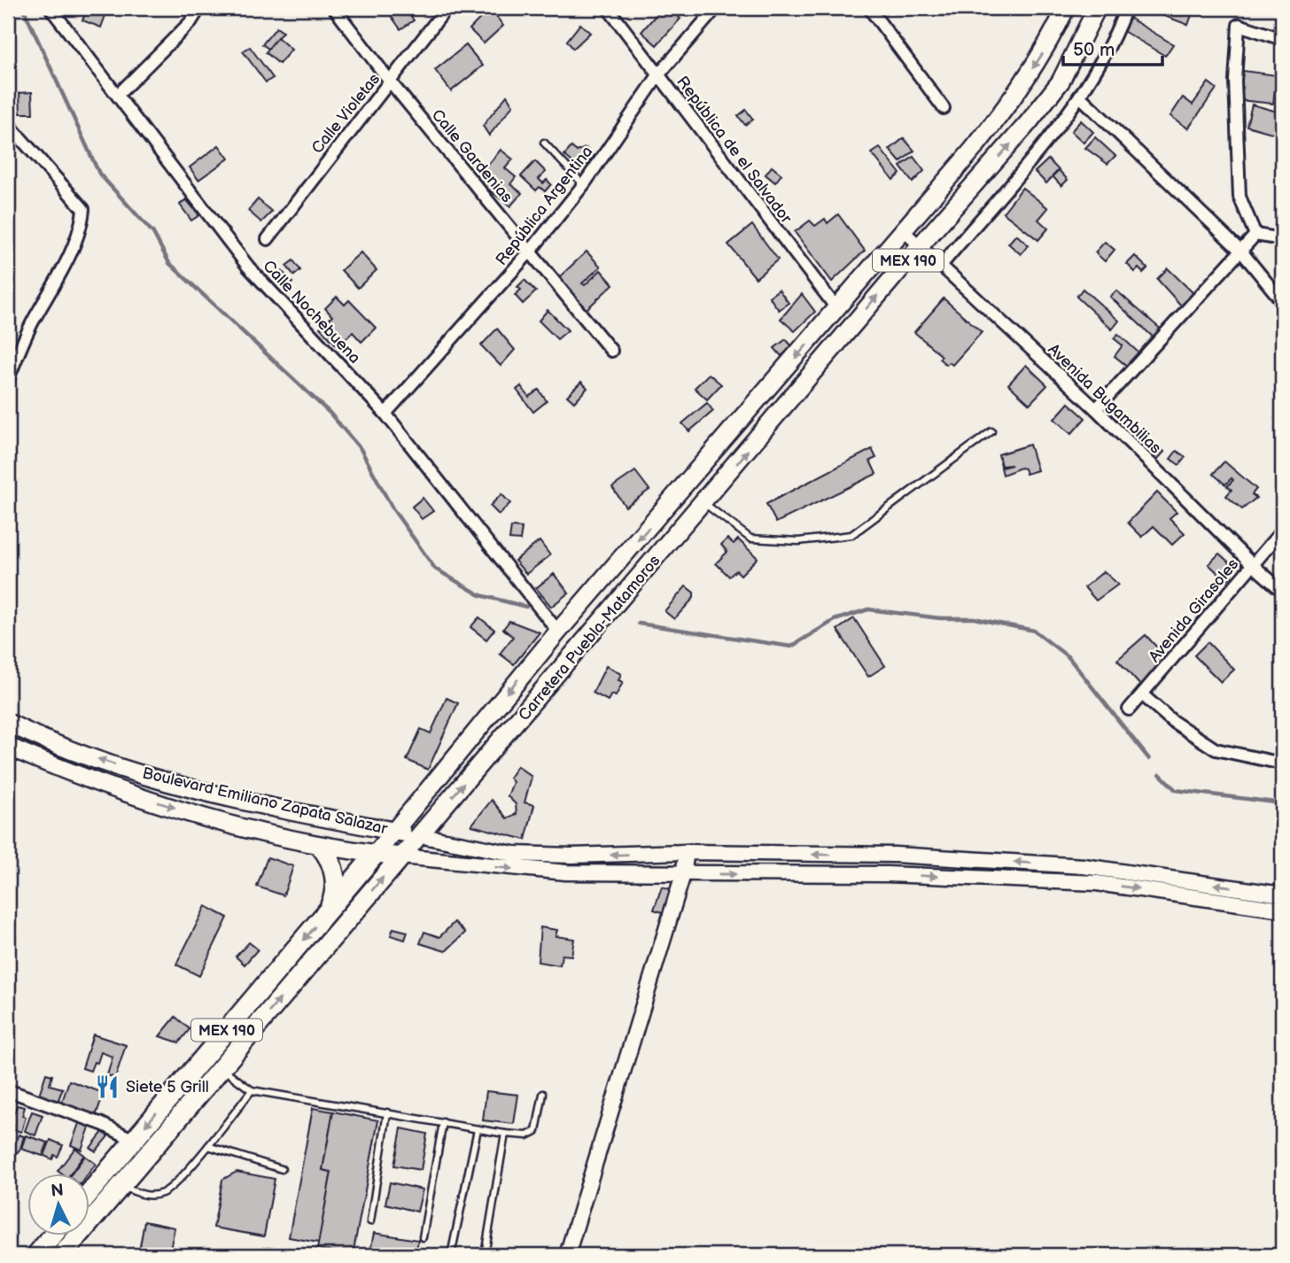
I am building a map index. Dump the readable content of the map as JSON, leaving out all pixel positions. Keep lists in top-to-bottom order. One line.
{"streets":{"highway":["MEX 190","Carretera Puebla-Matamoros"],"main road":["Boulevard Emiliano Zapata Salazar"],"street":["Calle Violetas","República de el Salvador","Calle Gardenias","República Argentina","Calle Nochebuena","Avenida Bugambilias","Avenida Girasoles"]},"crossings":[["Calle Violetas","Calle Gardenias"],["República de el Salvador","República Argentina"],["República de el Salvador","Carretera Puebla-Matamoros"],["Calle Gardenias","República Argentina"],["República Argentina","Calle Nochebuena"],["Calle Nochebuena","Carretera Puebla-Matamoros"],["Avenida Bugambilias","Avenida Girasoles"],["Avenida Bugambilias","Carretera Puebla-Matamoros"],["Carretera Puebla-Matamoros","Boulevard Emiliano Zapata Salazar"]],"places":{"restaurant":["Siete 5 Grill"]},"scale_bar":"50 m","north":"top"}
